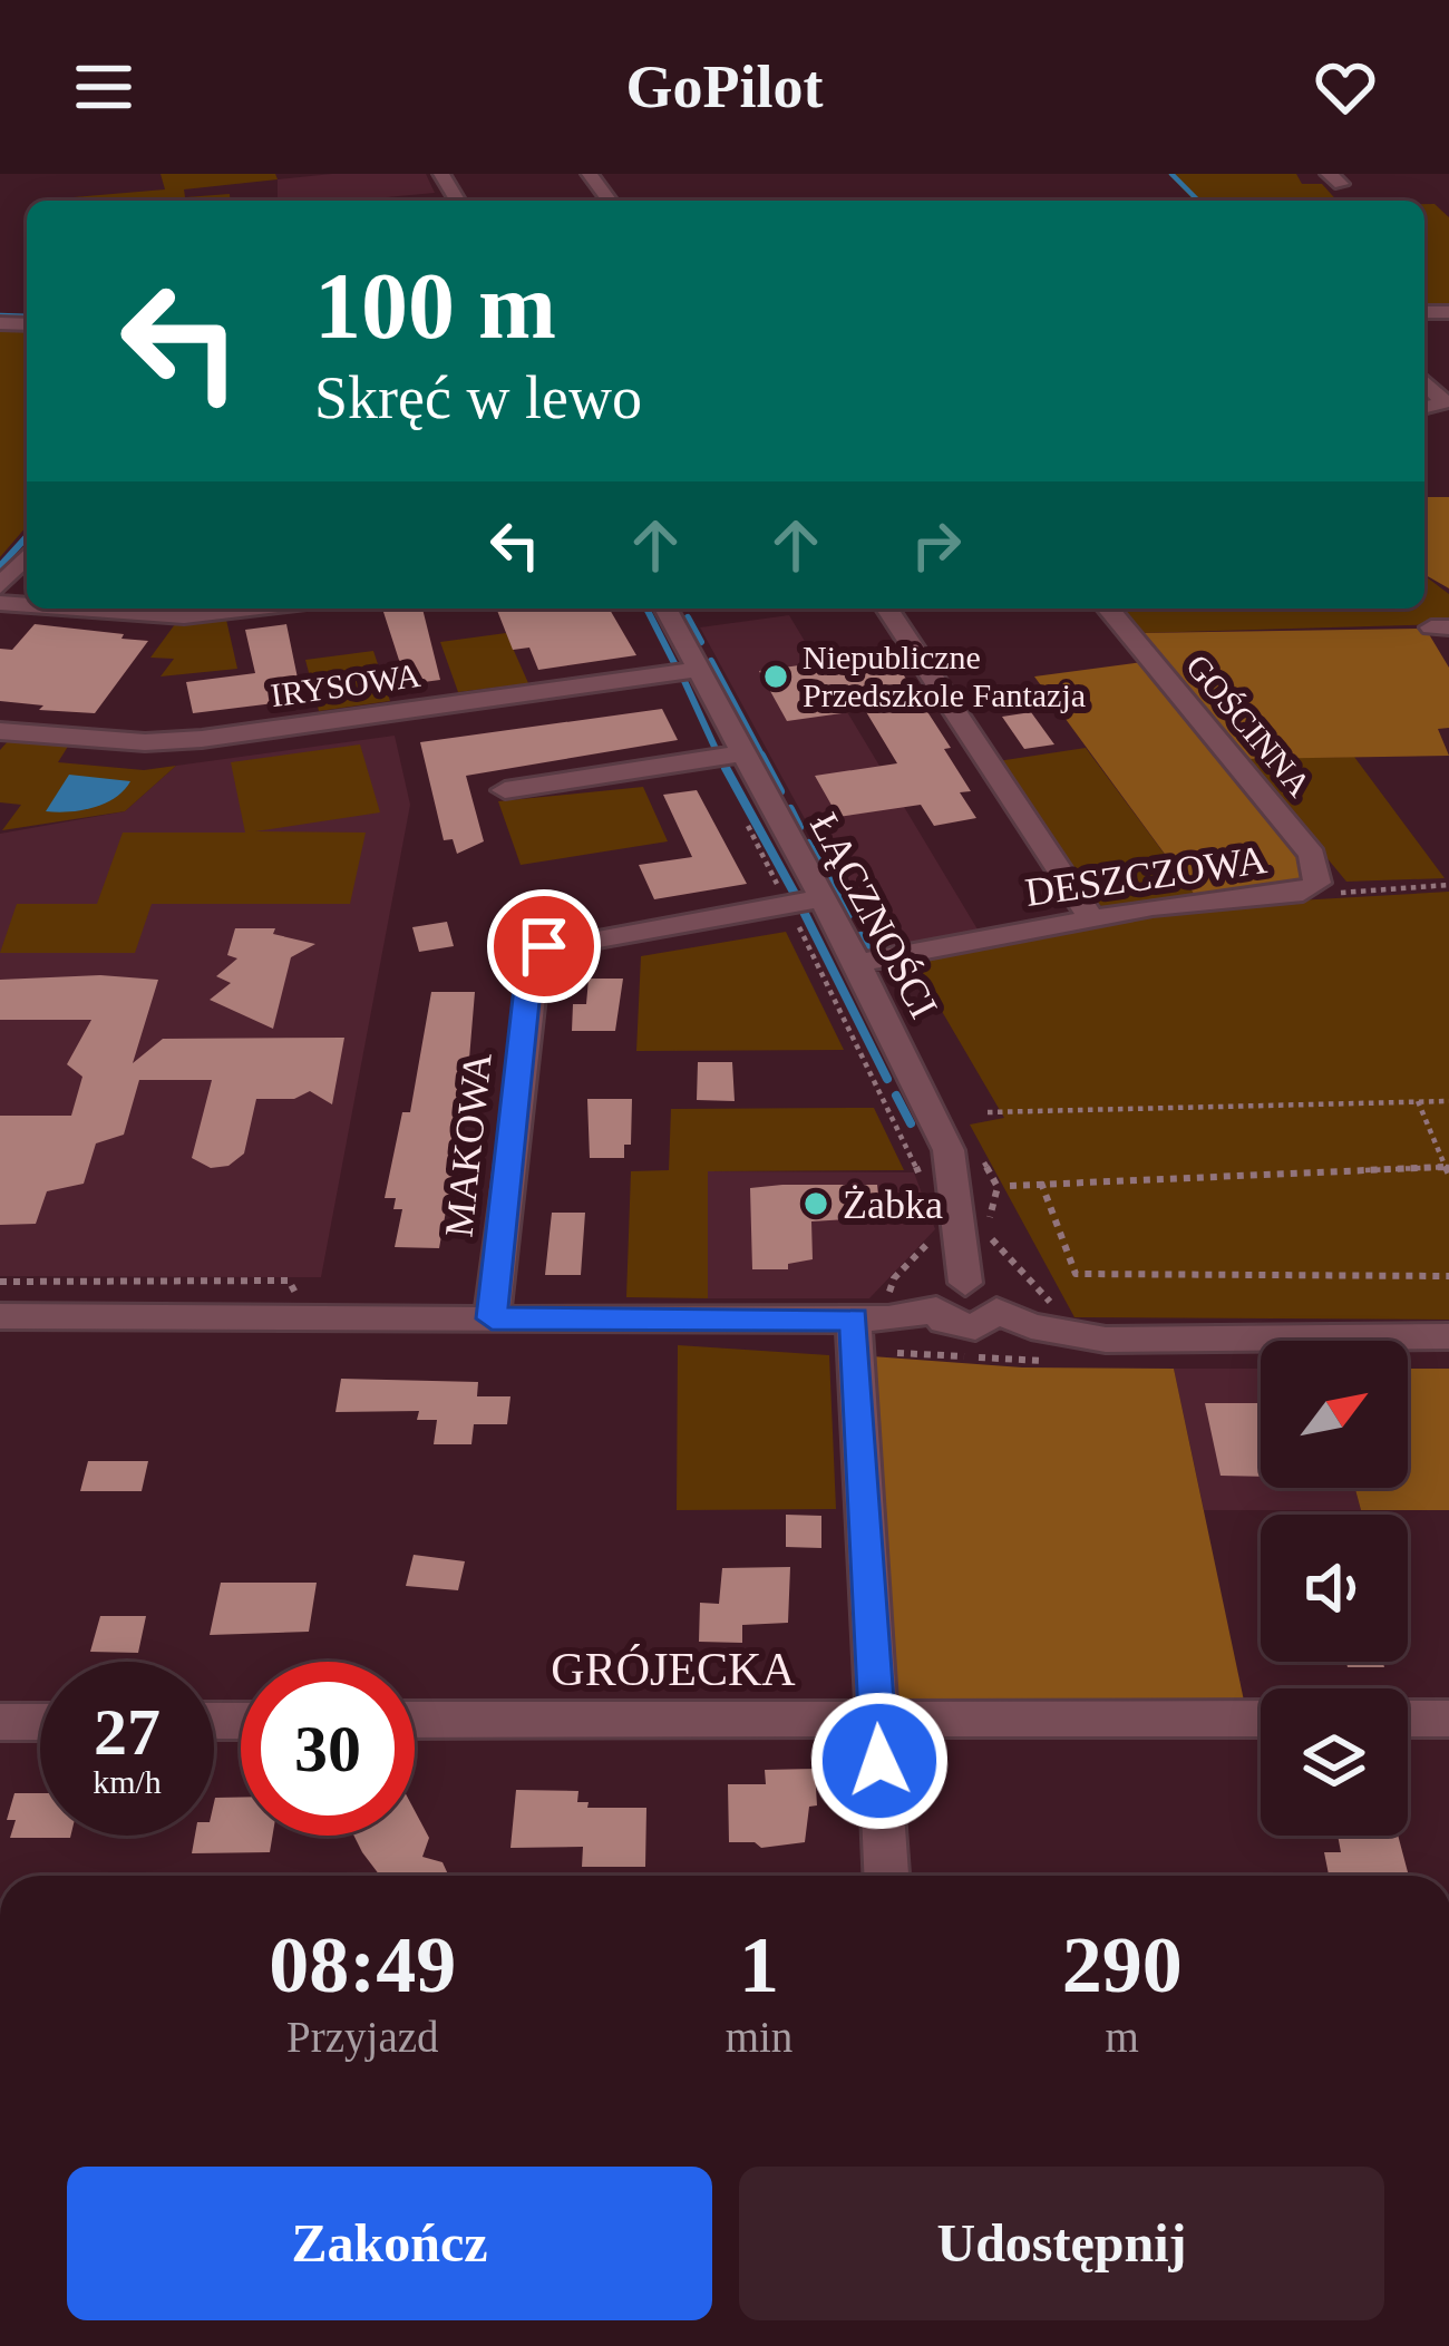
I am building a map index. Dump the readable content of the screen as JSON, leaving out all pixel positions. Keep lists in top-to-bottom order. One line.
{"streets":{"street":["IRYSOWA","GOŚCINNA","DESZCZOWA","ŁĄCZNOŚCI","MAKOWA","GRÓJECKA"]},"crossings":[["IRYSOWA","ŁĄCZNOŚCI"],["GOŚCINNA","DESZCZOWA"],["DESZCZOWA","ŁĄCZNOŚCI"],["ŁĄCZNOŚCI","MAKOWA"]],"places":["Niepubliczne Przedszkole Fantazja","Żabka"],"north":"top right","page":{"header":"GoPilot","turn":["100 m","Skręć w lewo"],"speed":"27 km/h","limit":"30","eta":["08:49","Przyjazd","1","min","290","m"],"buttons":["Zakończ","Udostępnij"]}}
